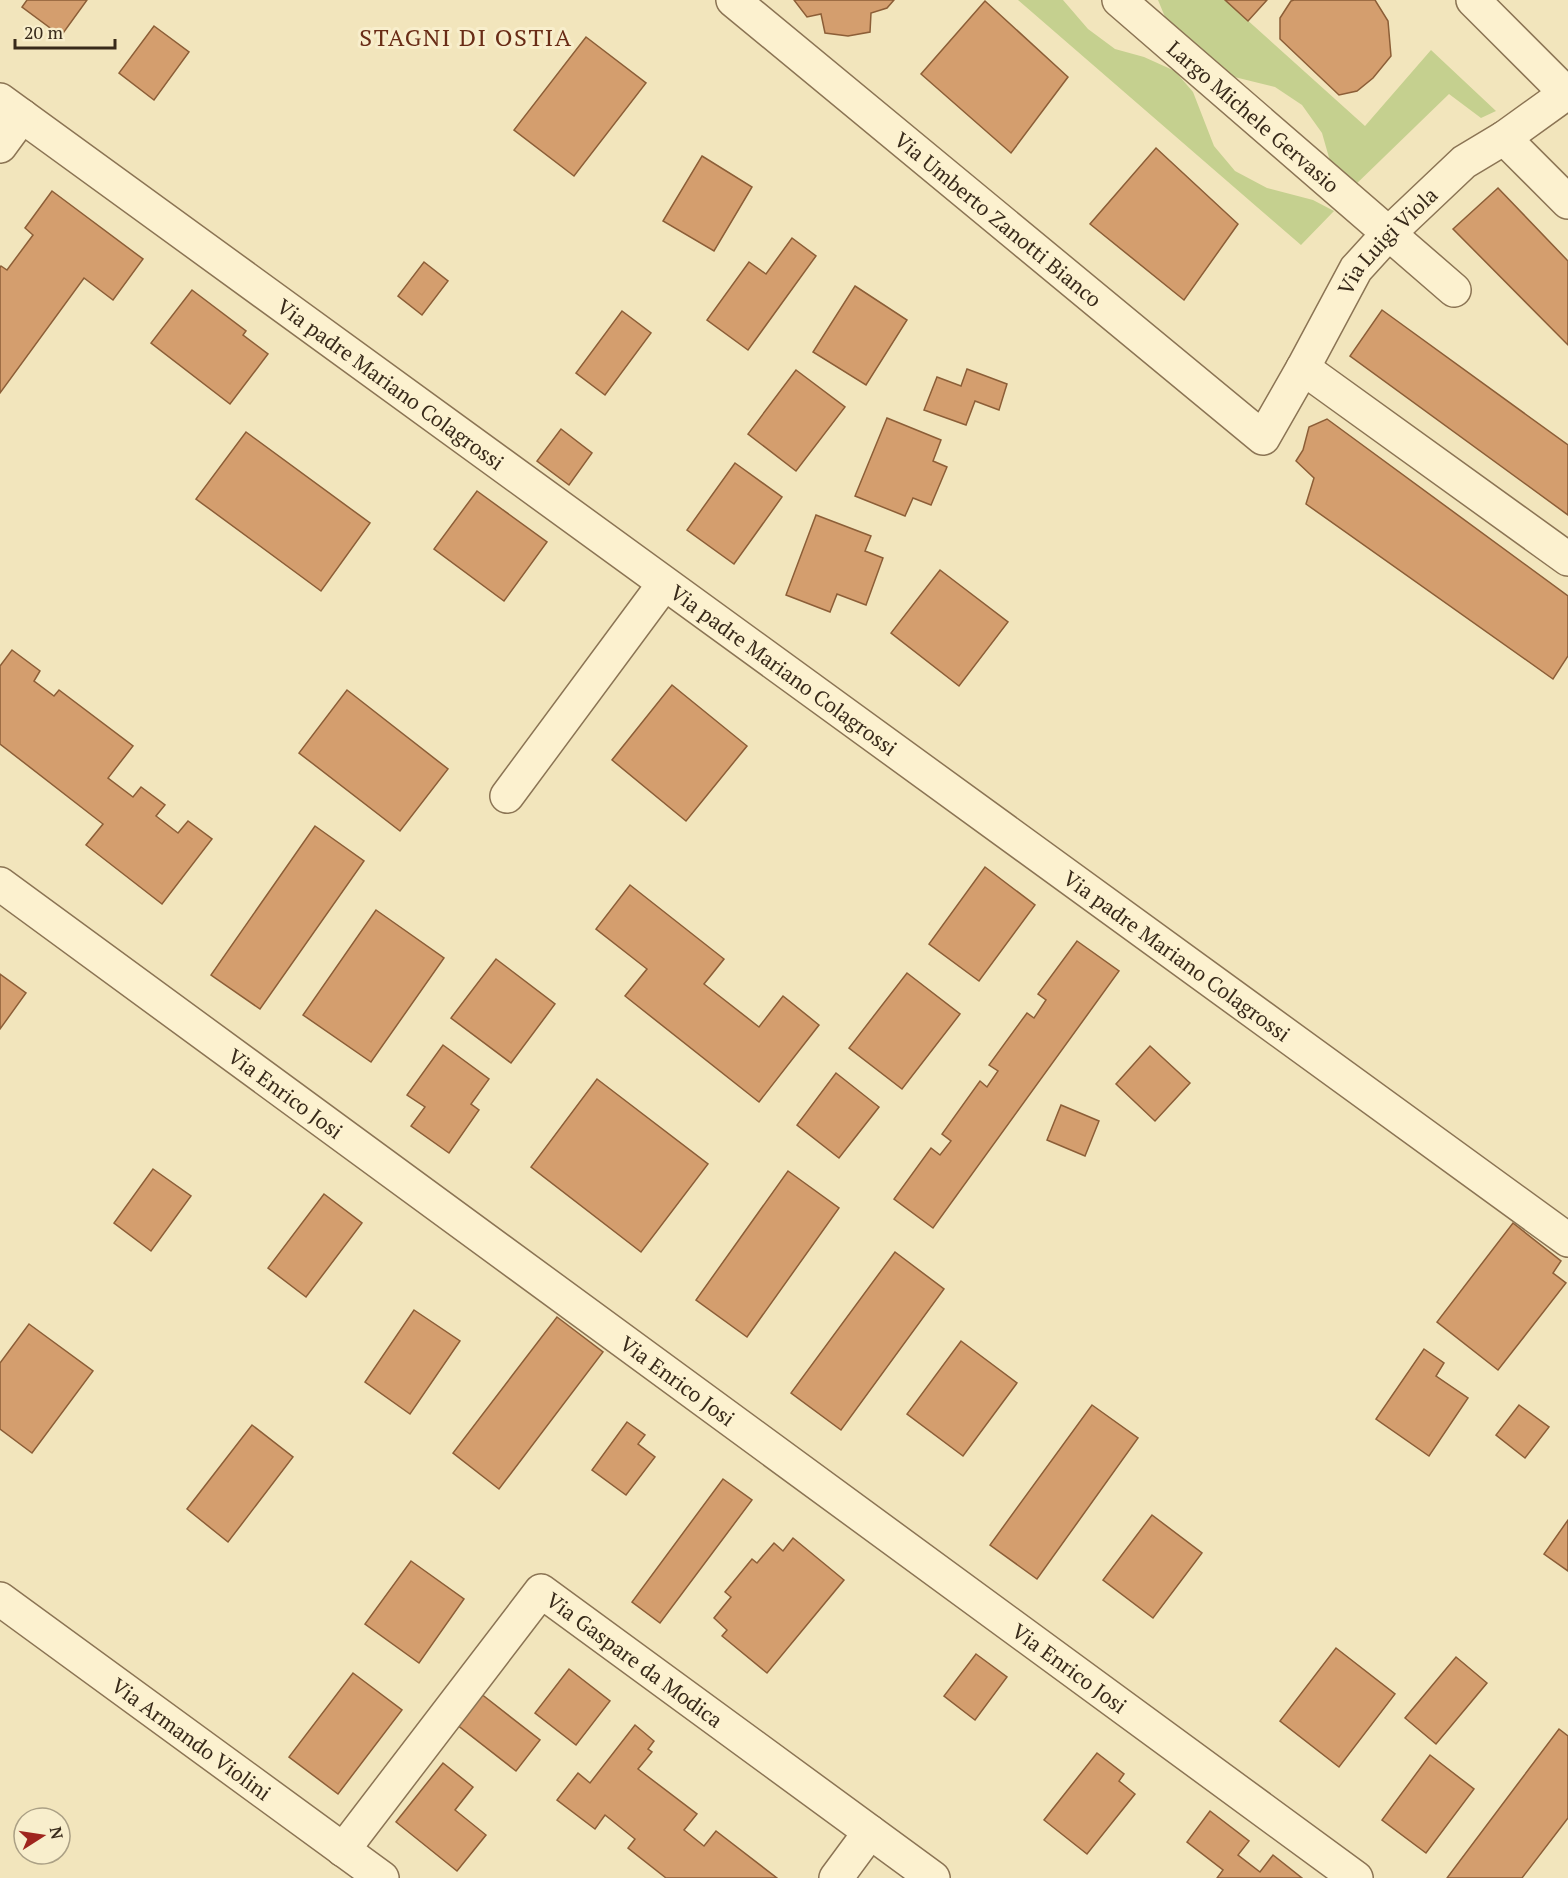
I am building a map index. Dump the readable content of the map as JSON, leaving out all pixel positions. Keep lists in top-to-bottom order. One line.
{"streets":{"street":["Largo Michele Gervasio","Via Umberto Zanotti Bianco","Via Luigi Viola","Via padre Mariano Colagrossi","Via Enrico Josi","Via Gaspare da Modica","Via Armando Violini"]},"crossings":[["Largo Michele Gervasio","Via Luigi Viola"],["Via Umberto Zanotti Bianco","Via Luigi Viola"],["Via Gaspare da Modica","Via Armando Violini"]],"districts":["STAGNI DI OSTIA"],"scale_bar":"20 m","north":"right"}
